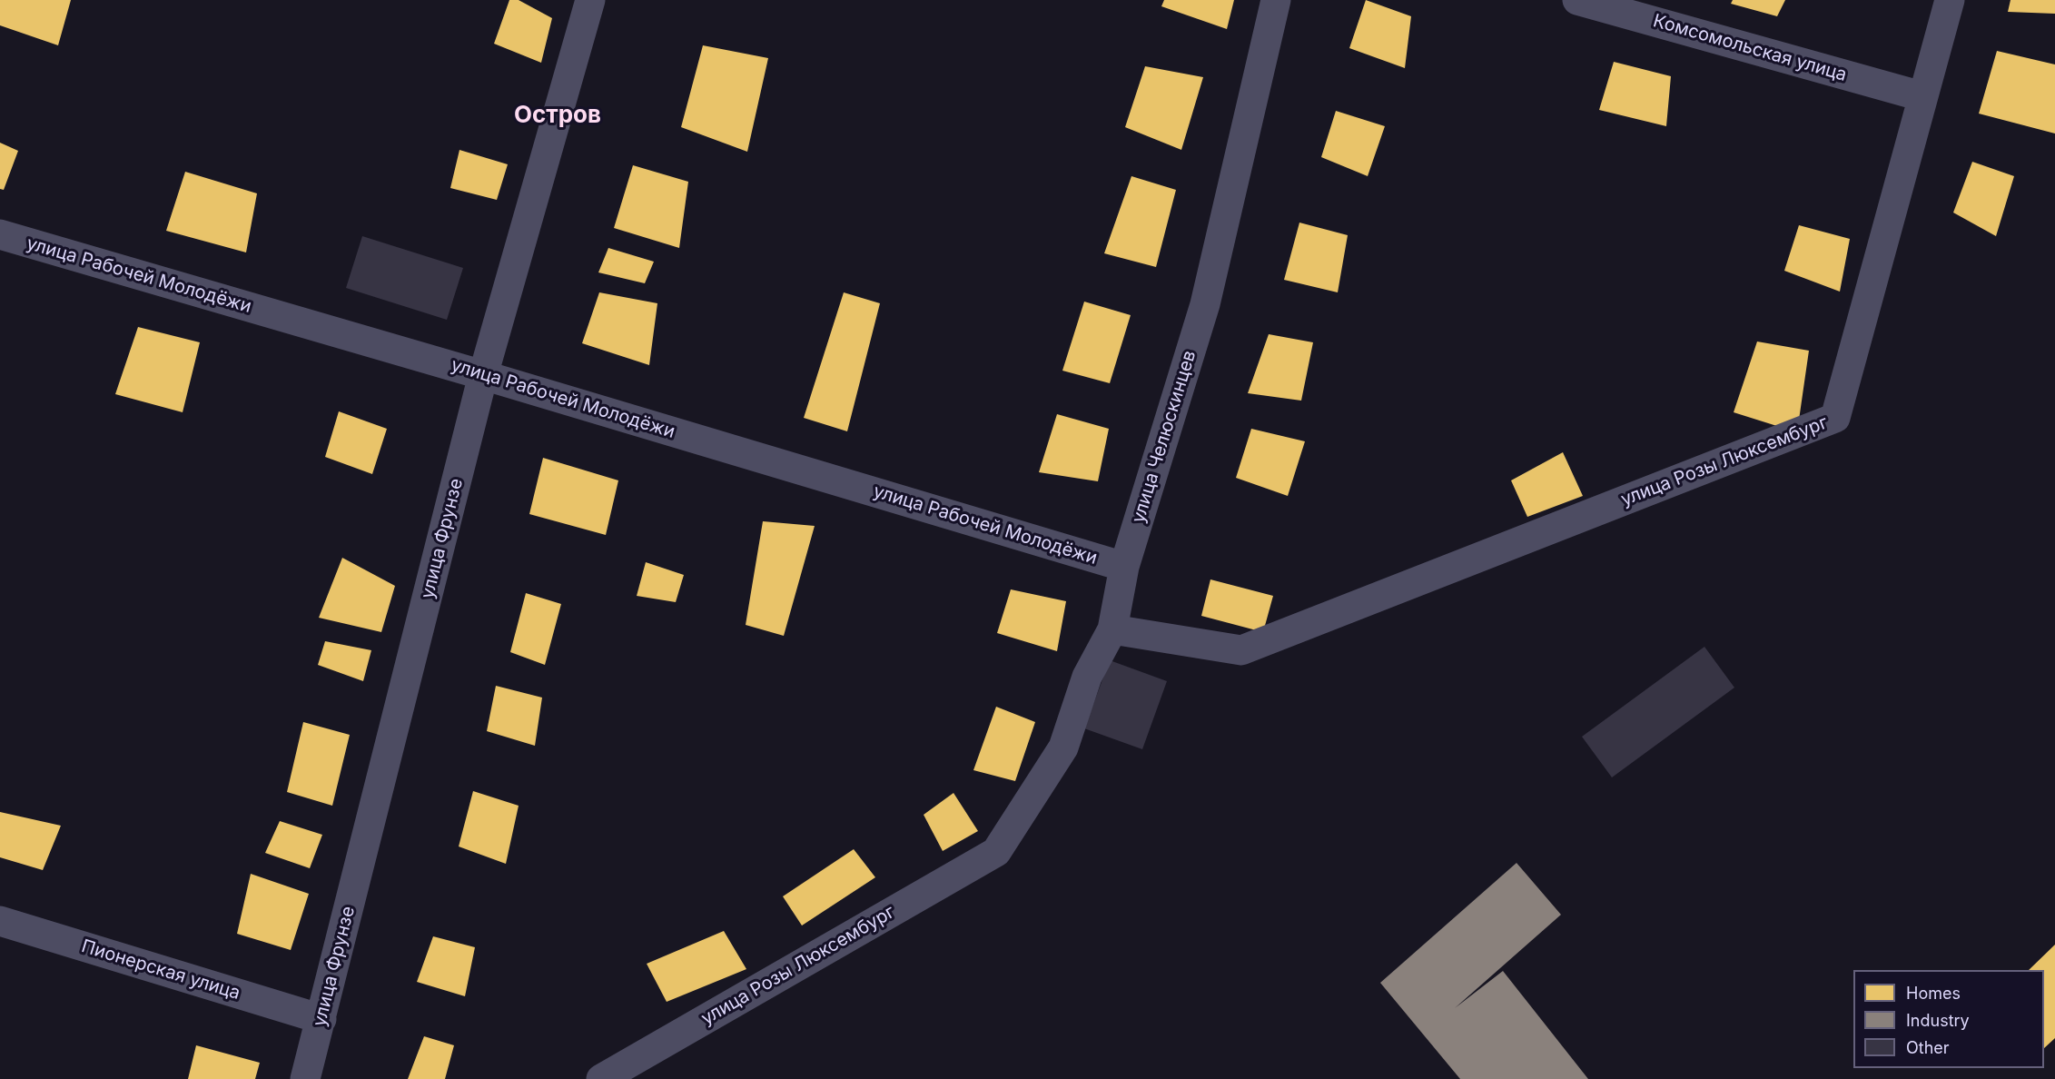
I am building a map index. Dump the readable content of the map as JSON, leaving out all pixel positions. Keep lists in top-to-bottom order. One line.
{"streets":{"street":["Комсомольская улица","улица Рабочей Молодёжи","улица Челюскинцев","улица Розы Люксембург","улица Фрунзе","Пионерская улица"]},"crossings":[["Комсомольская улица","улица Розы Люксембург"],["улица Рабочей Молодёжи","улица Челюскинцев"],["улица Рабочей Молодёжи","улица Фрунзе"],["улица Челюскинцев","улица Розы Люксембург"],["улица Фрунзе","Пионерская улица"]],"districts":["Остров"],"legend":["Homes","Industry","Other"]}
